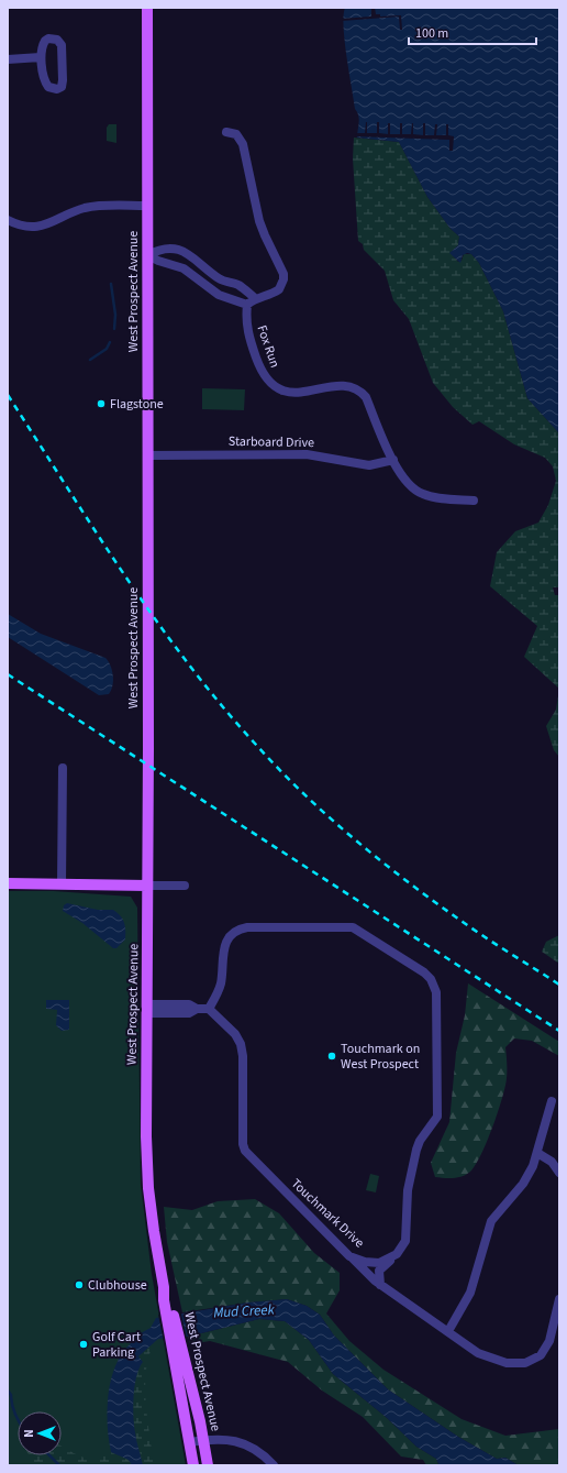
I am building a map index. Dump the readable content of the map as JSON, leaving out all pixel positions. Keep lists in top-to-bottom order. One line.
{"streets":{"main road":["West Prospect Avenue"],"street":["Fox Run","Starboard Drive","Touchmark Drive"]},"crossings":[["West Prospect Avenue","Starboard Drive"],["Fox Run","Starboard Drive"]],"water":["Mud Creek"],"places":["Flagstone","Touchmark on West Prospect","Clubhouse","Golf Cart Parking"],"scale_bar":"100 m","north":"left"}
